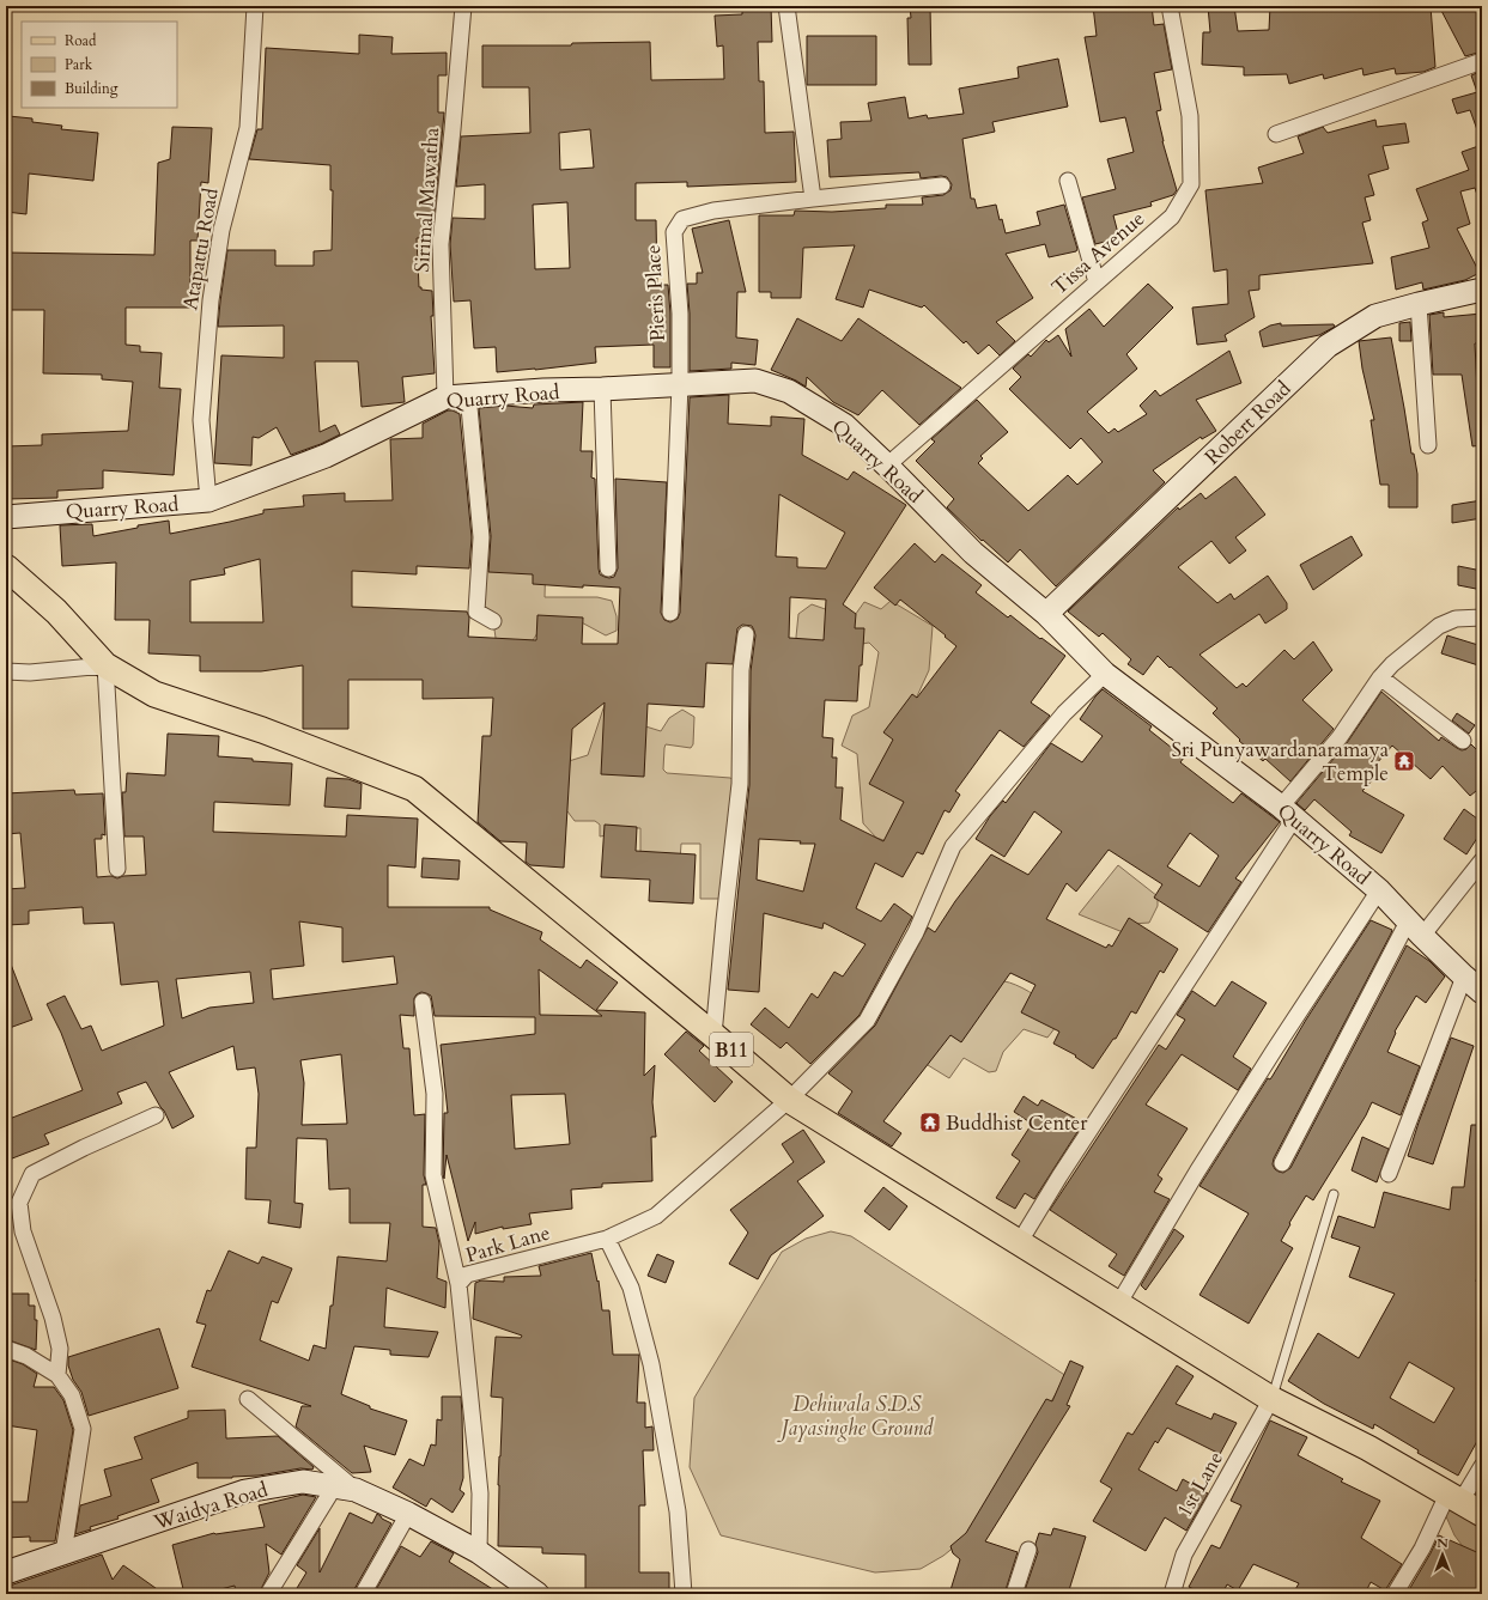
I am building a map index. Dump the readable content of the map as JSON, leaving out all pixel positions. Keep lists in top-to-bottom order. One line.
{"streets":{"main road":["B11"],"street":["Sirimal Mawatha","Atapattu Road","Tissa Avenue","Pieris Place","Quarry Road","Robert Road","Park Lane","1st Lane","Waidya Road"]},"crossings":[["Sirimal Mawatha","Quarry Road"],["Atapattu Road","Quarry Road"],["Tissa Avenue","Quarry Road"],["Pieris Place","Quarry Road"],["Quarry Road","Robert Road"],["Quarry Road","Park Lane"],["B11","Park Lane"],["B11","1st Lane"],["Park Lane","Waidya Road"]],"parks":["Dehiwala S.D.S Jayasinghe Ground"],"places":{"temple":["Sri Punyawardanaramaya Temple","Buddhist Center"]},"legend":["Road","Park","Building"],"north":"top"}
